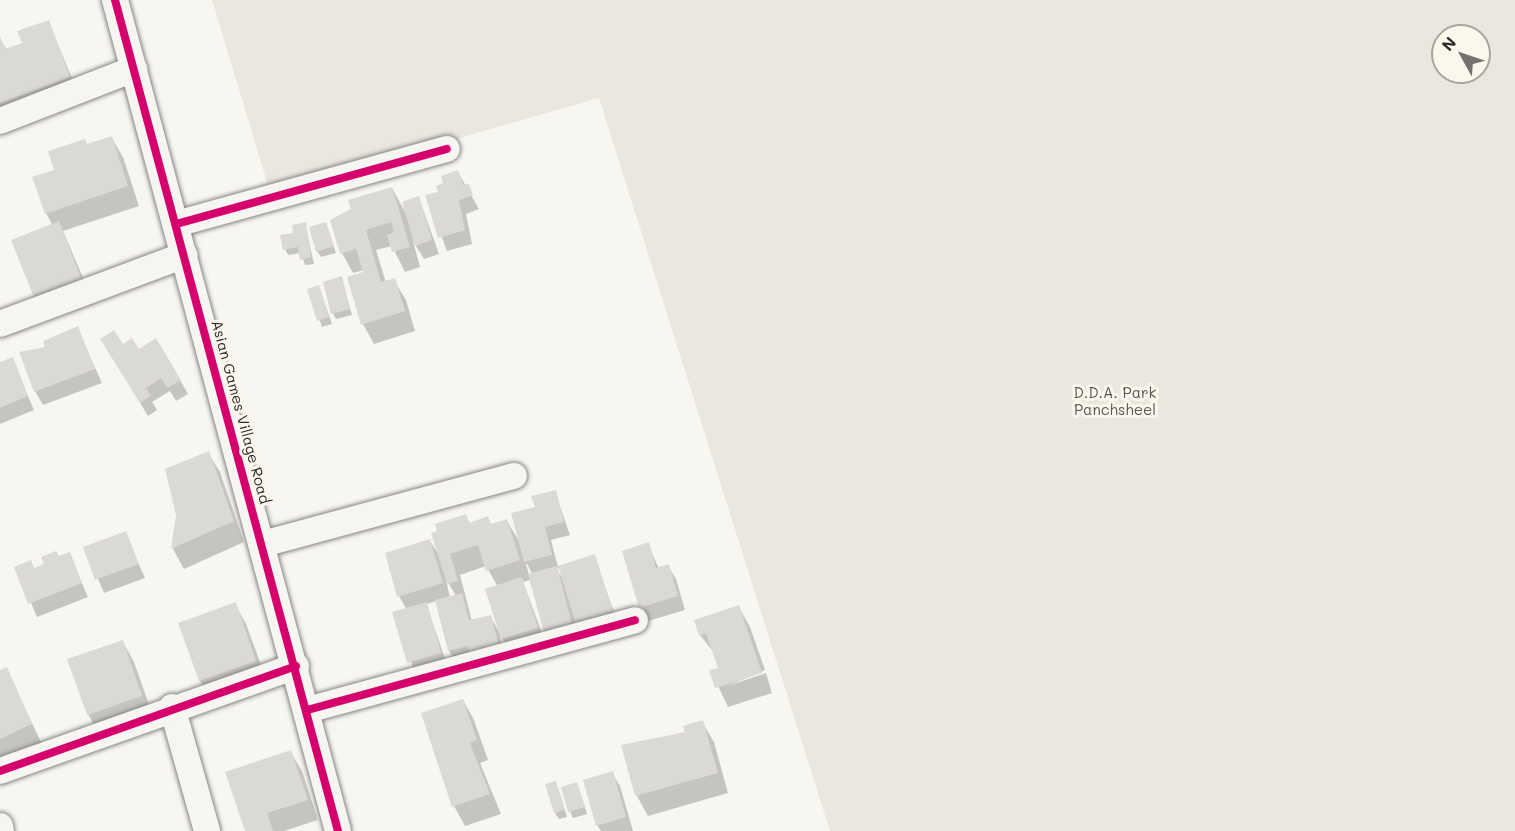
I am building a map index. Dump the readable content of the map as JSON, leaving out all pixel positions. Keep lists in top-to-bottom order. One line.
{"streets":{"street":["Asian Games Village Road"]},"parks":["D.D.A. Park Panchsheel"],"north":"top left"}
